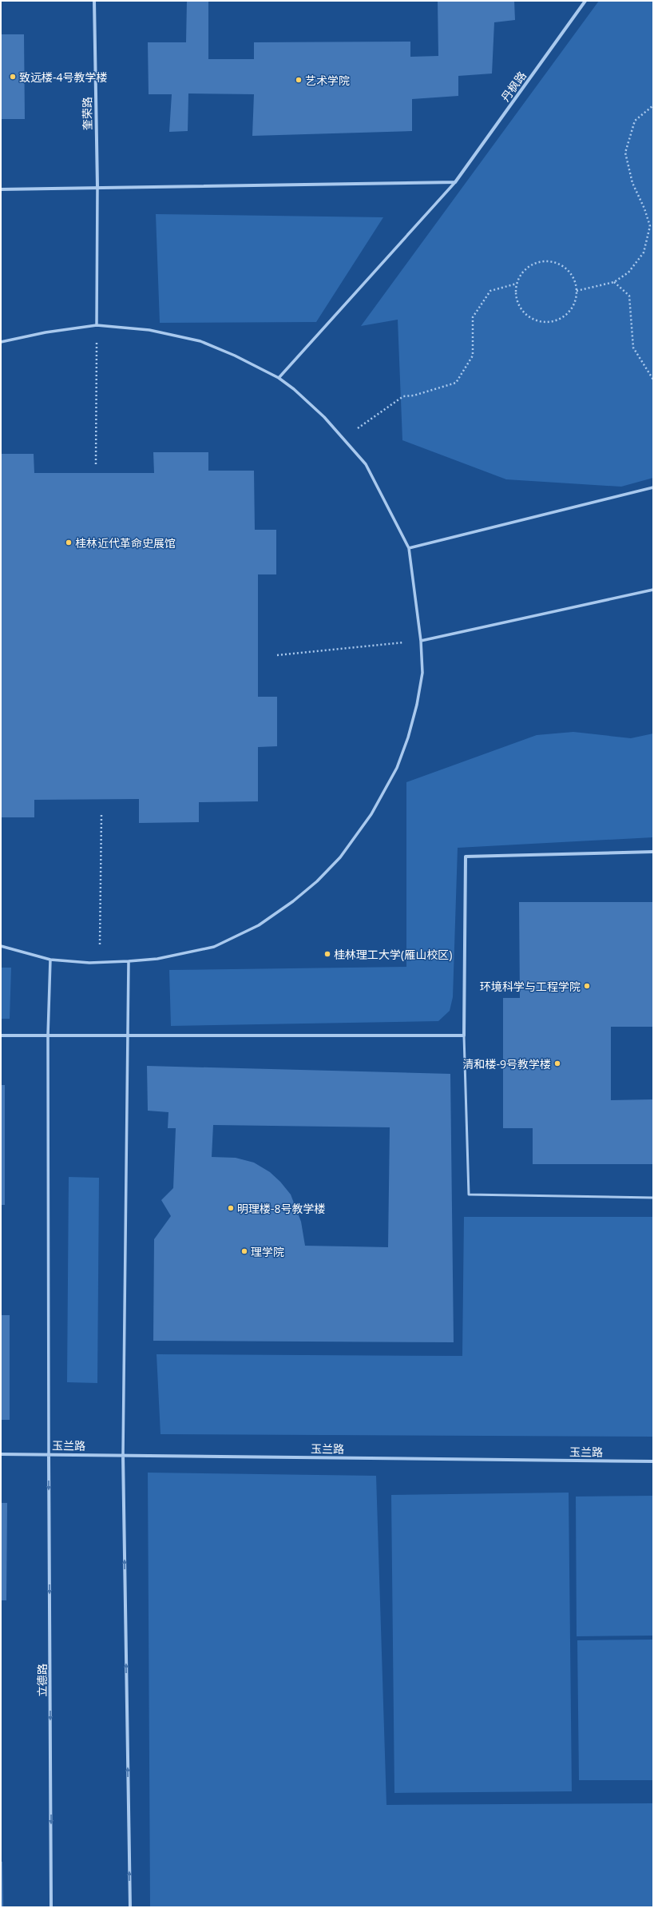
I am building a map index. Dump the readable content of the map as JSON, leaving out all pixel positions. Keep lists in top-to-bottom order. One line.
{"streets":{"street":["丹枫路","奎荣路","玉兰路","立德路"]},"crossings":[["玉兰路","立德路"]],"one_way":["立德路"],"places":["致远楼-4号教学楼","艺术学院","桂林近代革命史展馆","桂林理工大学(雁山校区)","环境科学与工程学院","清和楼-9号教学楼","明理楼-8号教学楼","理学院"]}
